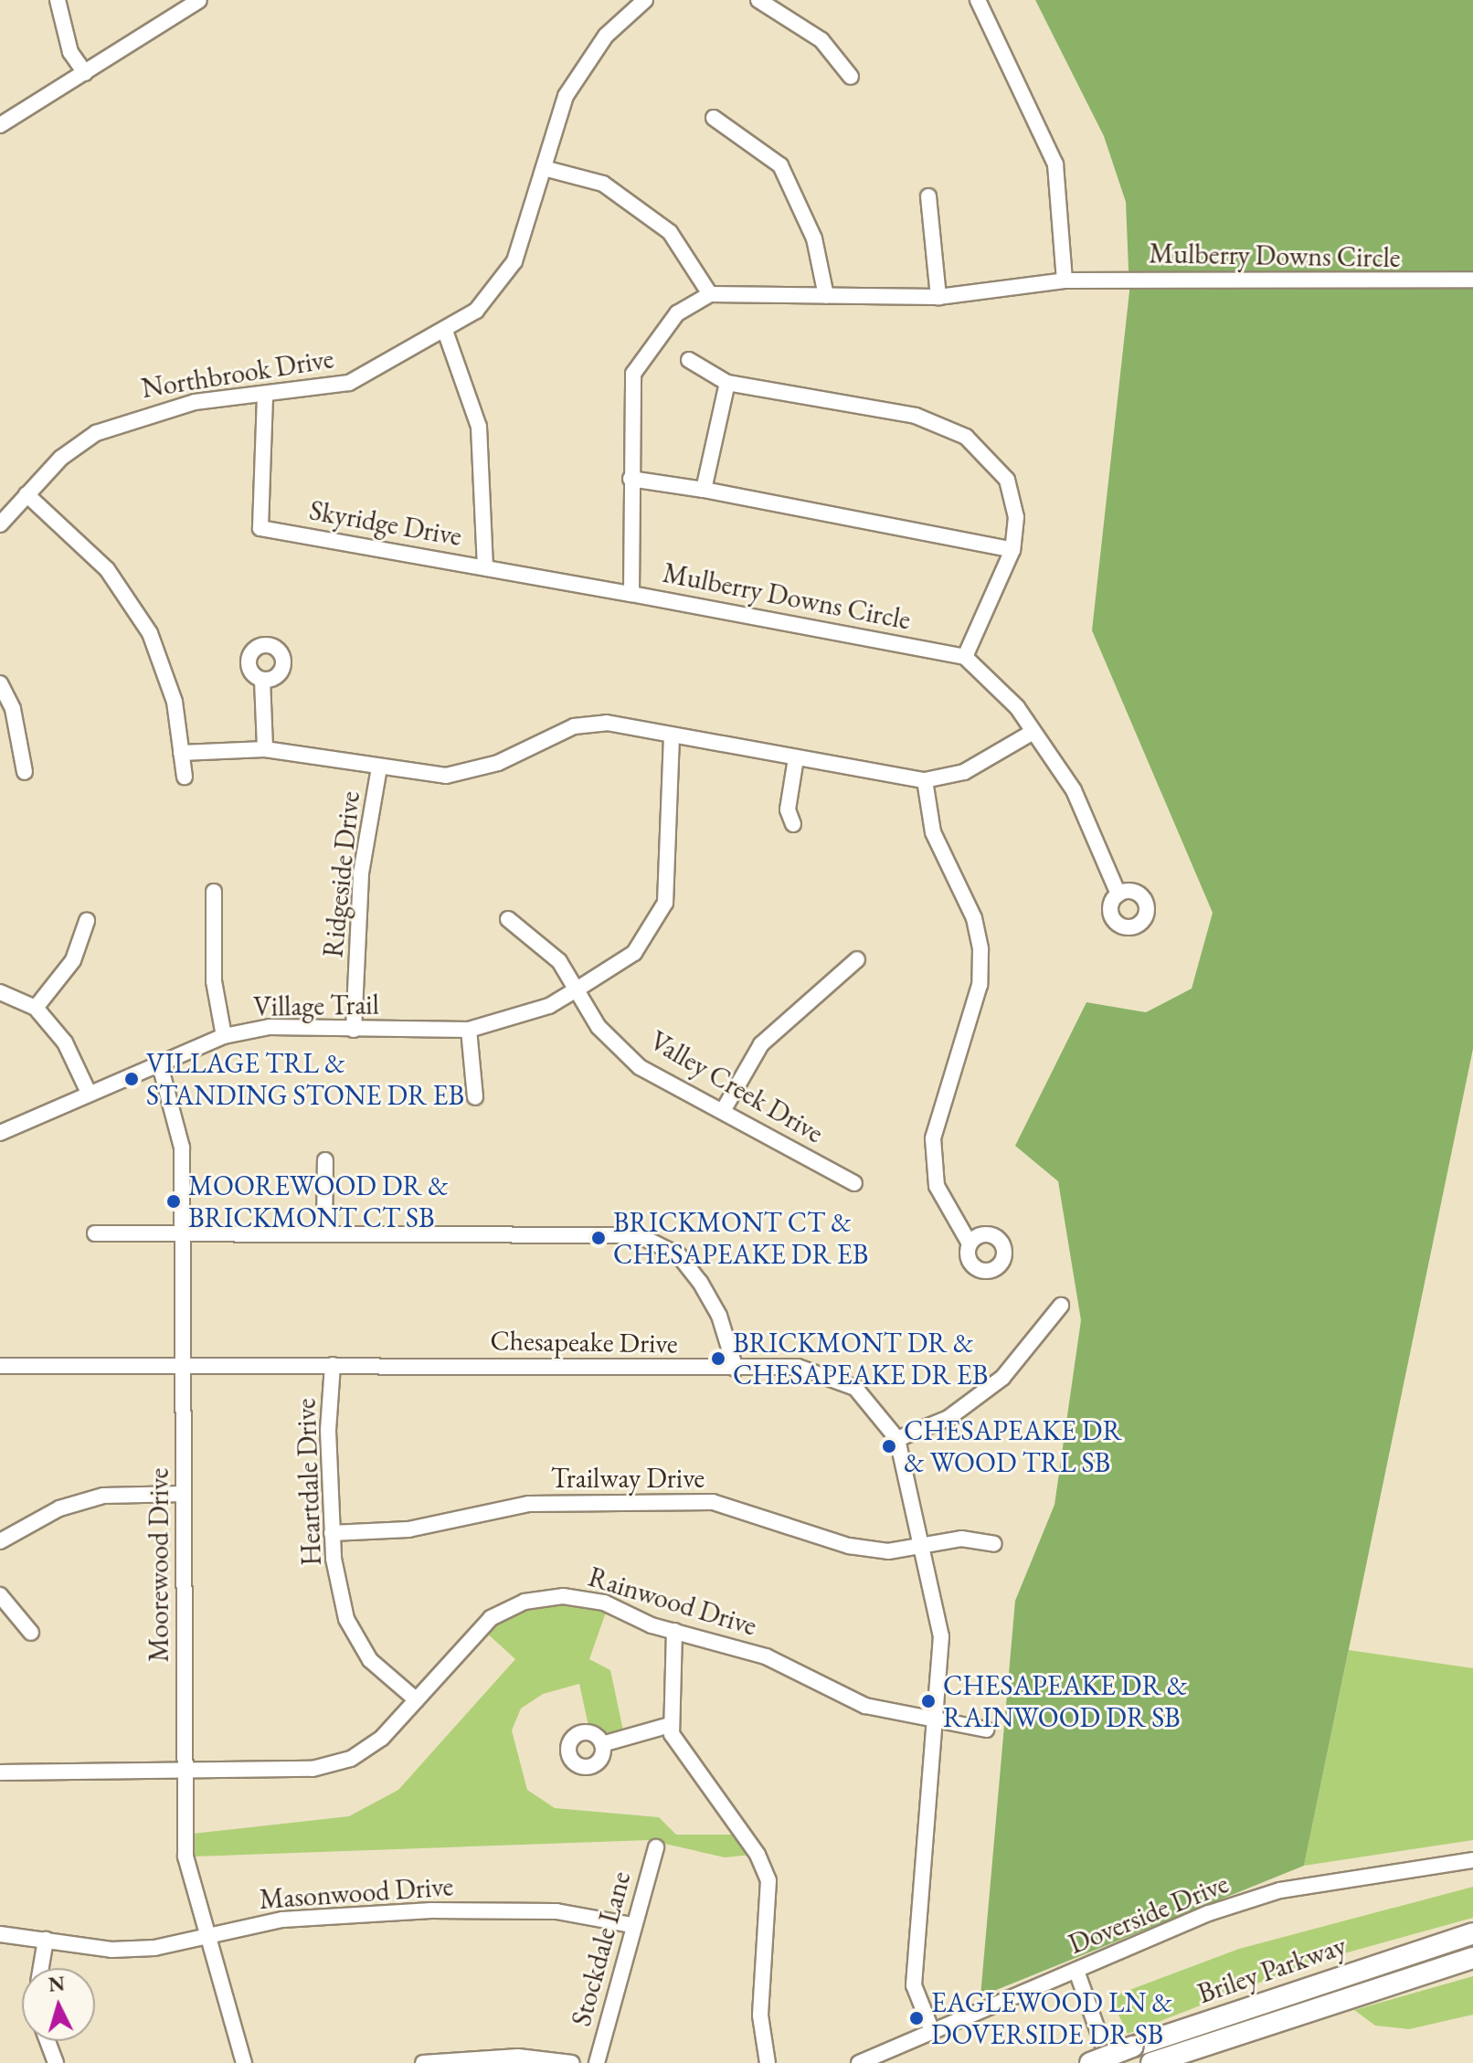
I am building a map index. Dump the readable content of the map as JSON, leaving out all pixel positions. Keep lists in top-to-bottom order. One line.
{"streets":{"highway":["Briley Parkway"],"street":["Mulberry Downs Circle","Northbrook Drive","Skyridge Drive","Ridgeside Drive","Village Trail","Valley Creek Drive","Chesapeake Drive","Trailway Drive","Heartdale Drive","Moorewood Drive","Rainwood Drive","Masonwood Drive","Doverside Drive","Stockdale Lane"]},"crossings":[["Mulberry Downs Circle","Skyridge Drive"],["Northbrook Drive","Skyridge Drive"],["Ridgeside Drive","Village Trail"],["Village Trail","Valley Creek Drive"],["Village Trail","Moorewood Drive"],["Chesapeake Drive","Trailway Drive"],["Chesapeake Drive","Heartdale Drive"],["Chesapeake Drive","Moorewood Drive"],["Chesapeake Drive","Rainwood Drive"],["Chesapeake Drive","Doverside Drive"],["Trailway Drive","Heartdale Drive"],["Heartdale Drive","Rainwood Drive"],["Moorewood Drive","Rainwood Drive"],["Moorewood Drive","Masonwood Drive"],["Masonwood Drive","Stockdale Lane"]],"places":["VILLAGE TRL & STANDING STONE DR EB","MOOREWOOD DR & BRICKMONT CT SB","BRICKMONT CT & CHESAPEAKE DR EB","BRICKMONT DR & CHESAPEAKE DR EB","CHESAPEAKE DR & WOOD TRL SB","CHESAPEAKE DR & RAINWOOD DR SB","EAGLEWOOD LN & DOVERSIDE DR SB"],"north":"top"}
